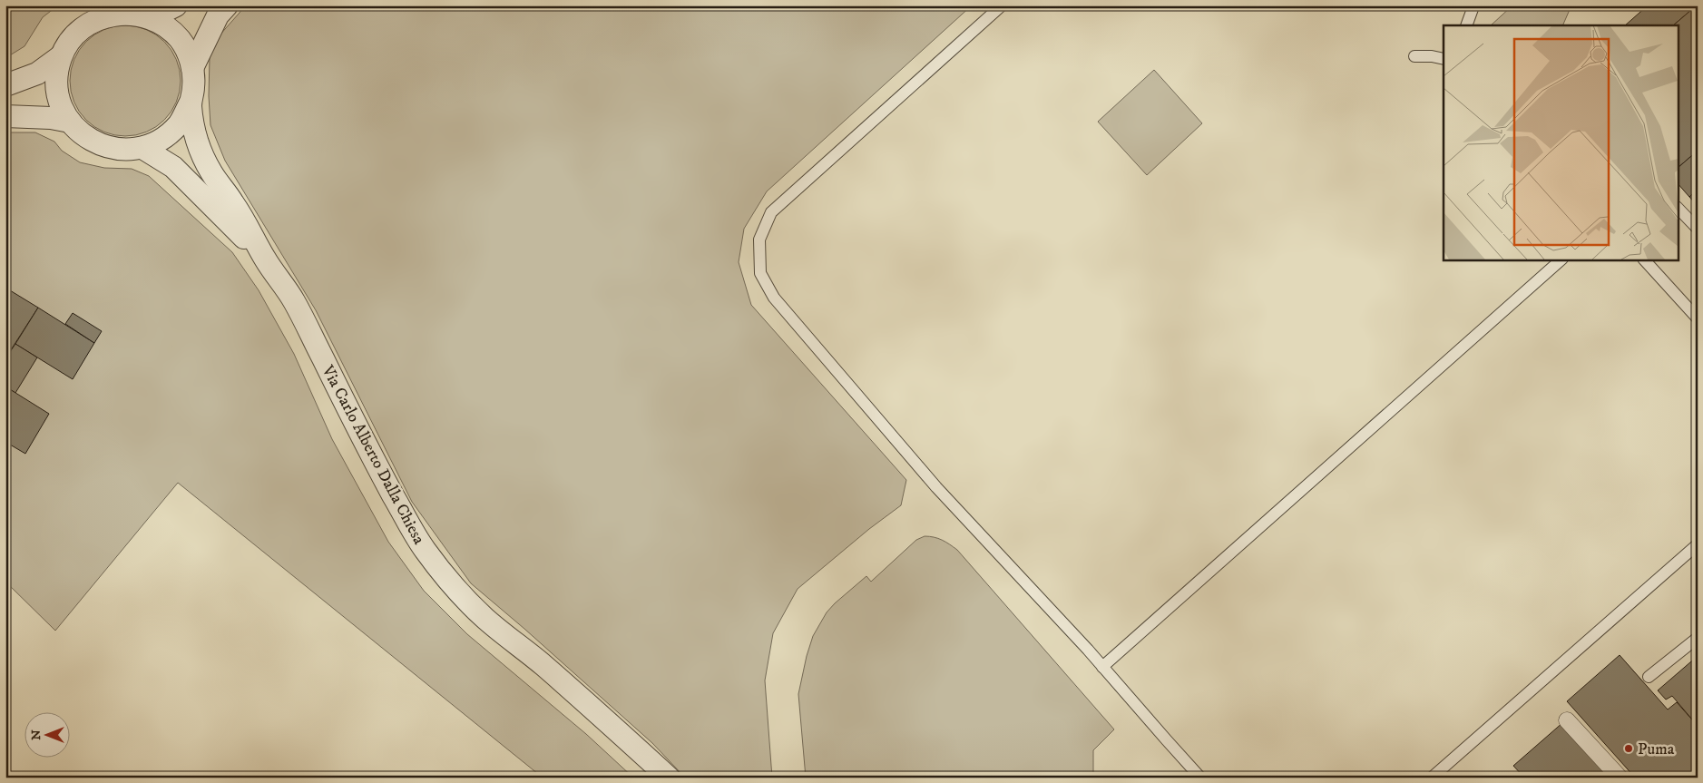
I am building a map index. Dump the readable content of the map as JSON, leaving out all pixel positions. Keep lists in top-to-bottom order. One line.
{"streets":{"street":["Via Carlo Alberto Dalla Chiesa"]},"places":["Puma"],"north":"left"}
